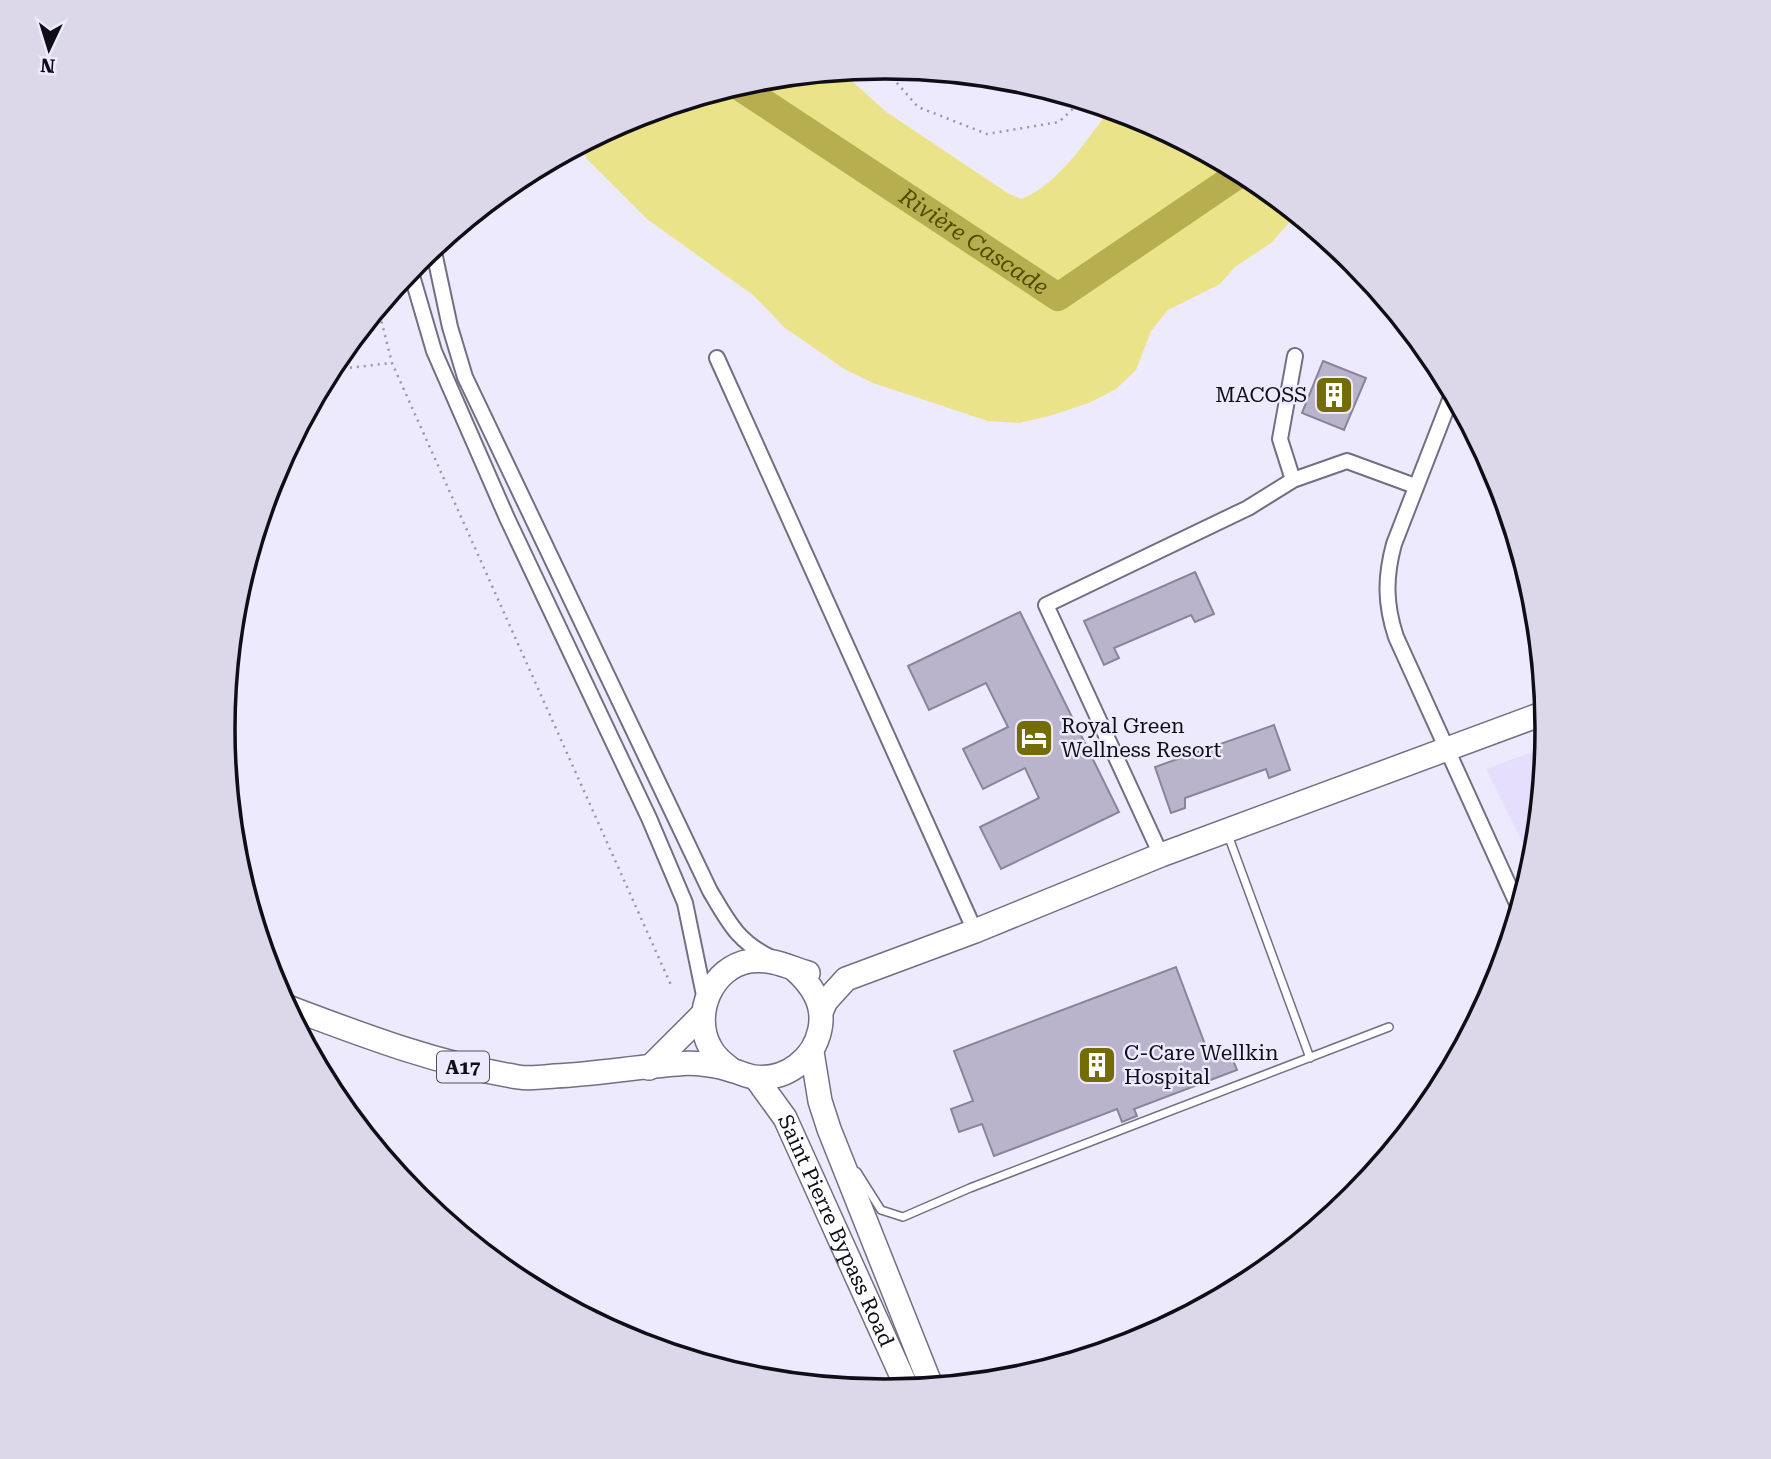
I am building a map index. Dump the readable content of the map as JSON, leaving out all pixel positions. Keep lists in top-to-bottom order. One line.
{"streets":{"main road":["A17","Saint Pierre Bypass Road"]},"crossings":[["A17","Saint Pierre Bypass Road"]],"water":["Rivière Cascade"],"places":{"building":["MACOSS","C-Care Wellkin Hospital"],"hotel":["Royal Green Wellness Resort"]},"north":"bottom"}
